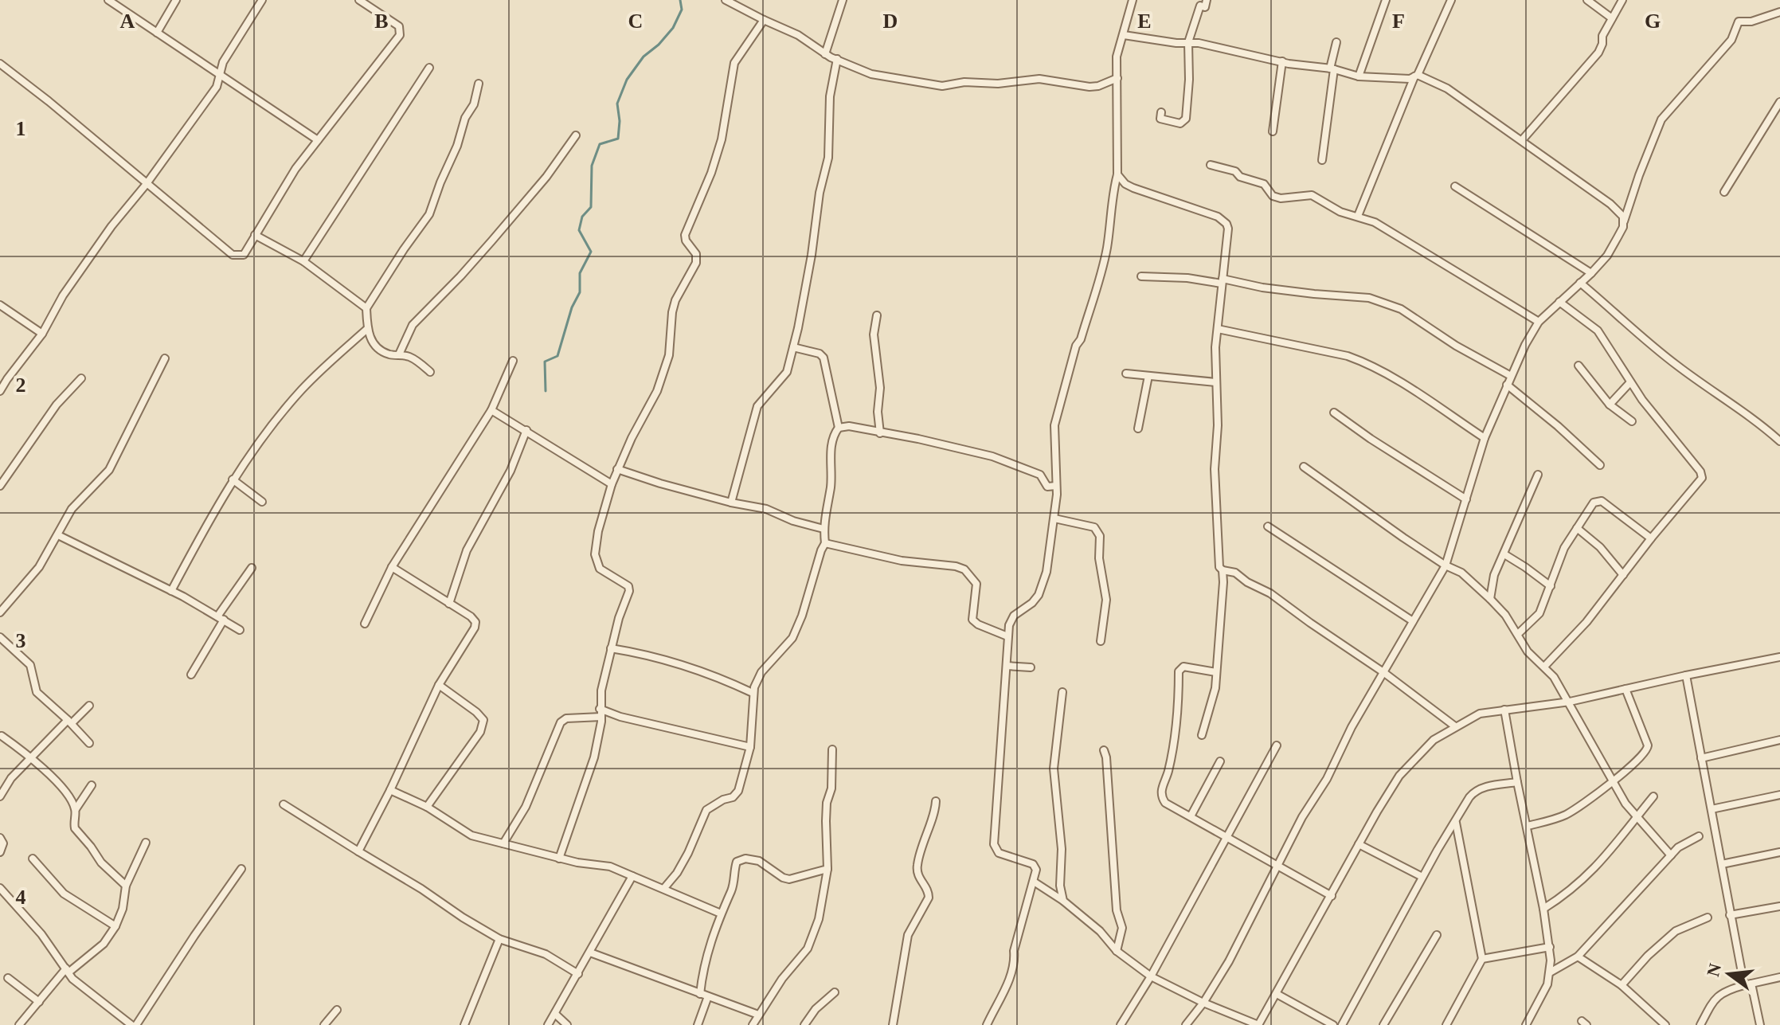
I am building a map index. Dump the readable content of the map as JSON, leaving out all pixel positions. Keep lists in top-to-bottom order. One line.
{"north":"left","grid":{"columns":["A","B","C","D","E","F","G"],"rows":["1","2","3","4"]}}
